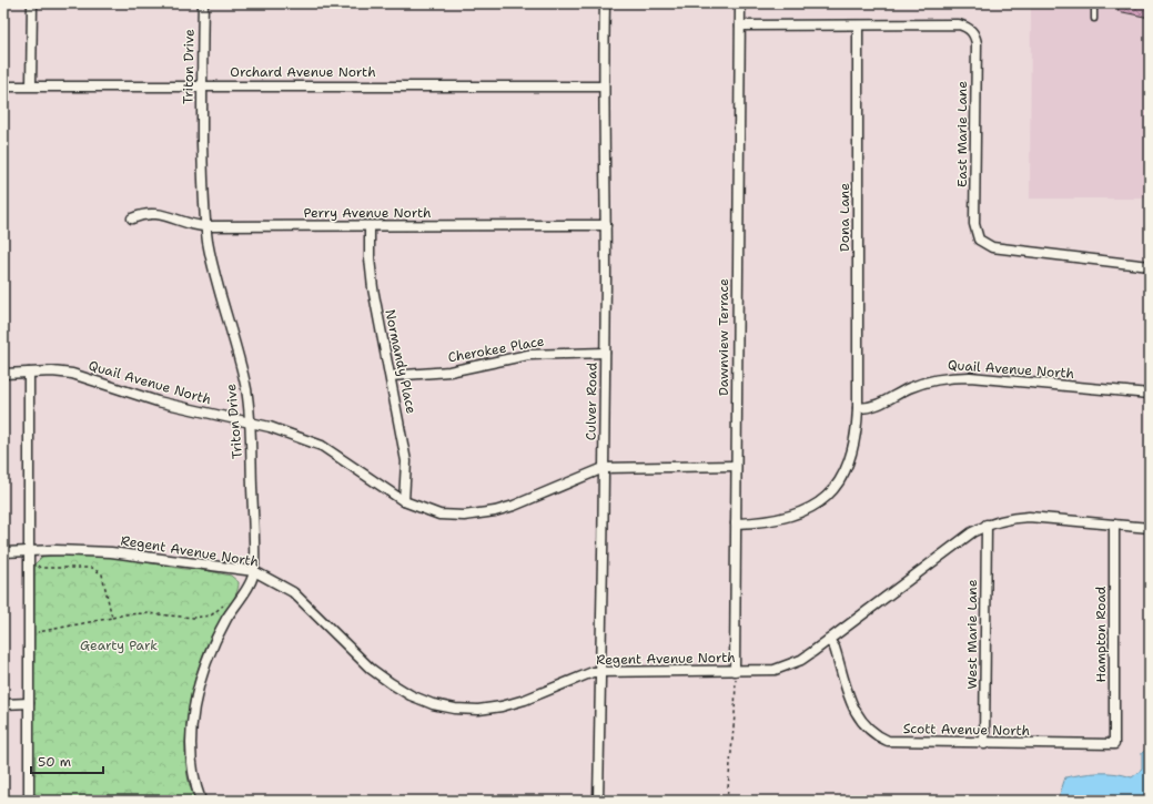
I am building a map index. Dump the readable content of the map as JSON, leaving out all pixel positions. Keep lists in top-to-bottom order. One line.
{"streets":{"street":["Triton Drive","Orchard Avenue North","East Marie Lane","Perry Avenue North","Dona Lane","Dawnview Terrace","Cherokee Place","Normandy Place","Quail Avenue North","Culver Road","Regent Avenue North","West Marie Lane","Hampton Road","Scott Avenue North"]},"crossings":[["Triton Drive","Orchard Avenue North"],["Triton Drive","Perry Avenue North"],["Triton Drive","Quail Avenue North"],["Triton Drive","Regent Avenue North"],["Orchard Avenue North","Culver Road"],["East Marie Lane","Dona Lane"],["Perry Avenue North","Normandy Place"],["Perry Avenue North","Culver Road"],["Dona Lane","Quail Avenue North"],["Dawnview Terrace","Quail Avenue North"],["Dawnview Terrace","Regent Avenue North"],["Cherokee Place","Normandy Place"],["Cherokee Place","Culver Road"],["Normandy Place","Quail Avenue North"],["Quail Avenue North","Culver Road"],["Culver Road","Regent Avenue North"],["Regent Avenue North","West Marie Lane"],["Regent Avenue North","Hampton Road"],["Regent Avenue North","Scott Avenue North"],["West Marie Lane","Scott Avenue North"],["Hampton Road","Scott Avenue North"]],"parks":["Gearty Park"],"scale_bar":"50 m"}
